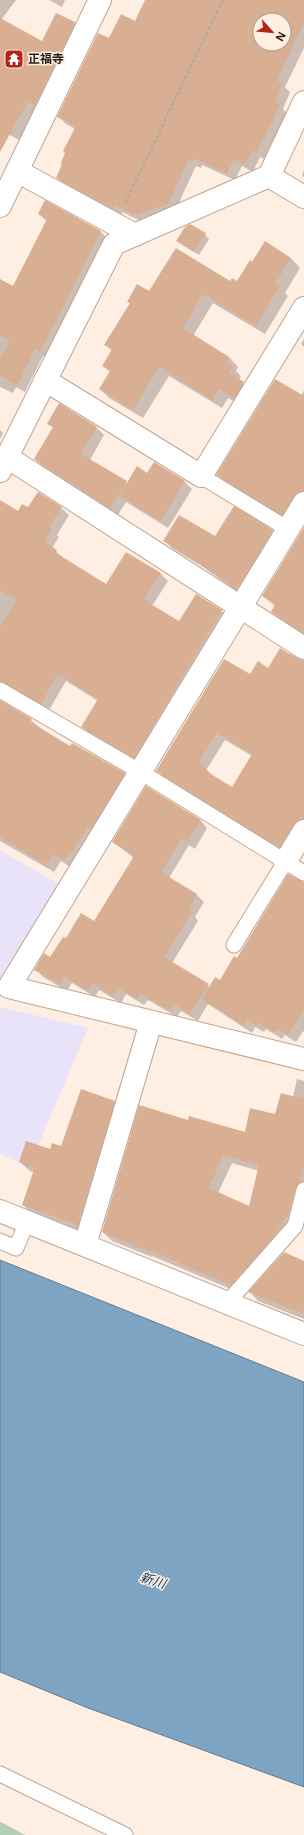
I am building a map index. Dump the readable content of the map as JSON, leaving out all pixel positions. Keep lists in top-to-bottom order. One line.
{"water":["新川"],"places":{"temple":["正福寺"]},"north":"bottom right"}
